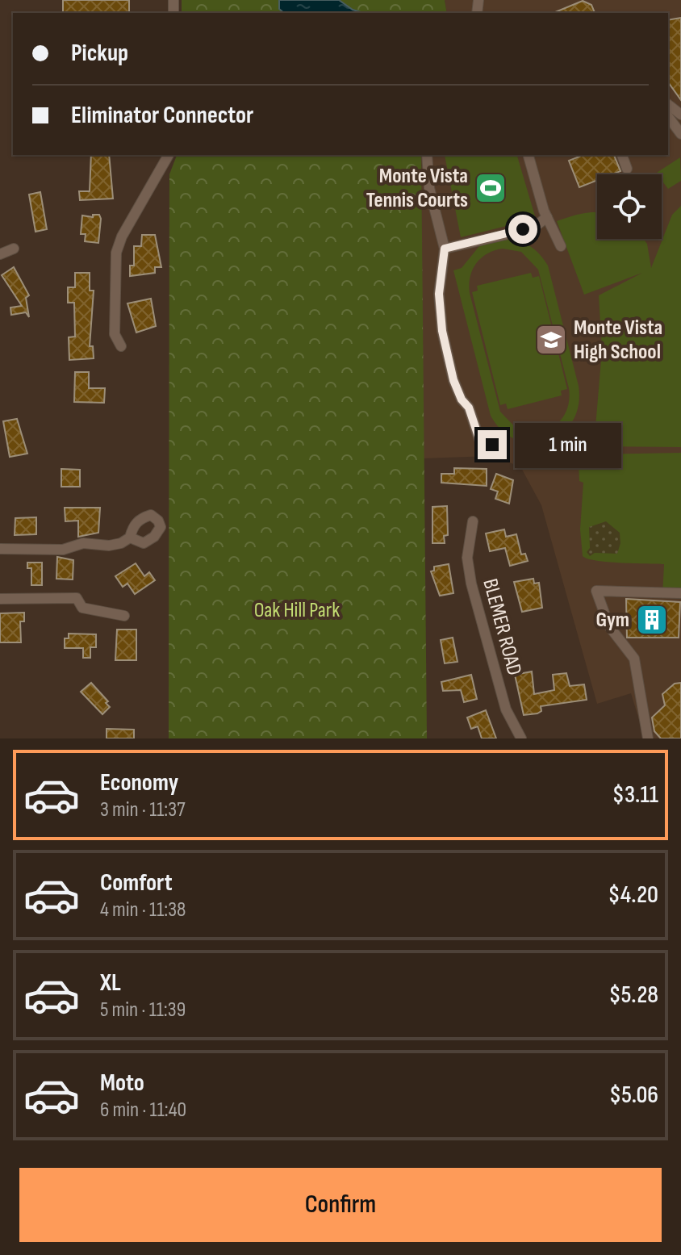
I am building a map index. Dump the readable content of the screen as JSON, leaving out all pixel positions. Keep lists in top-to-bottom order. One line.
{"streets":{"street":["BLEMER ROAD"]},"parks":["Oak Hill Park"],"places":{"sports":["Monte Vista Tennis Courts"],"school or university":["Monte Vista High School"],"building":["Gym"]},"page":{"banner":["Pickup","Eliminator Connector"],"bubble":"1 min","list":[{"name":"Economy","note":"3 min · 11:37","value":"$3.11"},{"name":"Comfort","note":"4 min · 11:38","value":"$4.20"},{"name":"XL","note":"5 min · 11:39","value":"$5.28"},{"name":"Moto","note":"6 min · 11:40","value":"$5.06"}],"buttons":"Confirm"}}
